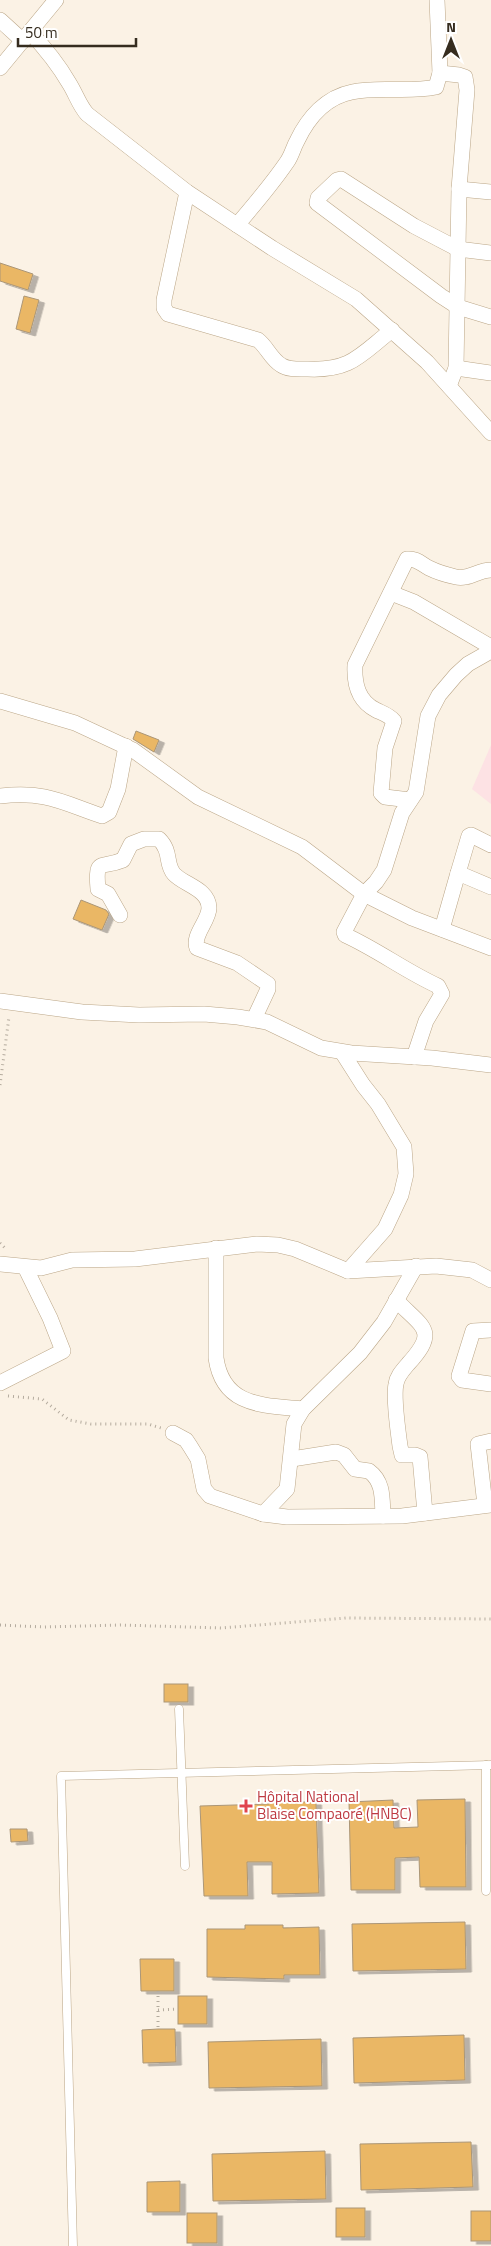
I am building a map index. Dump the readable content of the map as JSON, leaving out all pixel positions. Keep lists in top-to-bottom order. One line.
{"places":{"health":["Hôpital National Blaise Compaoré (HNBC)"]},"scale_bar":"50 m","north":"top"}
